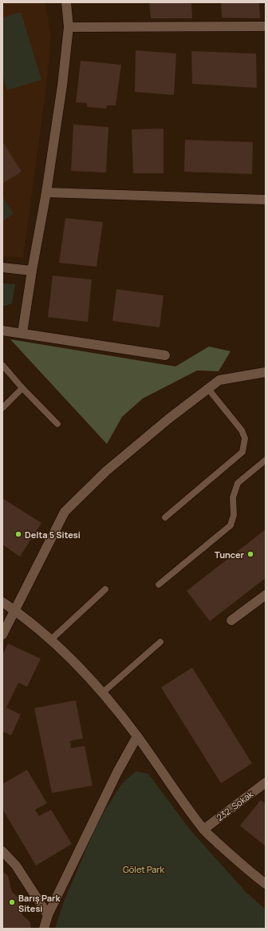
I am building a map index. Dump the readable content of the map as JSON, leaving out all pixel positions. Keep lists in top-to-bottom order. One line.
{"streets":{"street":["232. Sokak"]},"parks":["Gölet Park"],"places":["Delta 5 Sitesi","Tuncer","Barış Park Sitesi"]}
